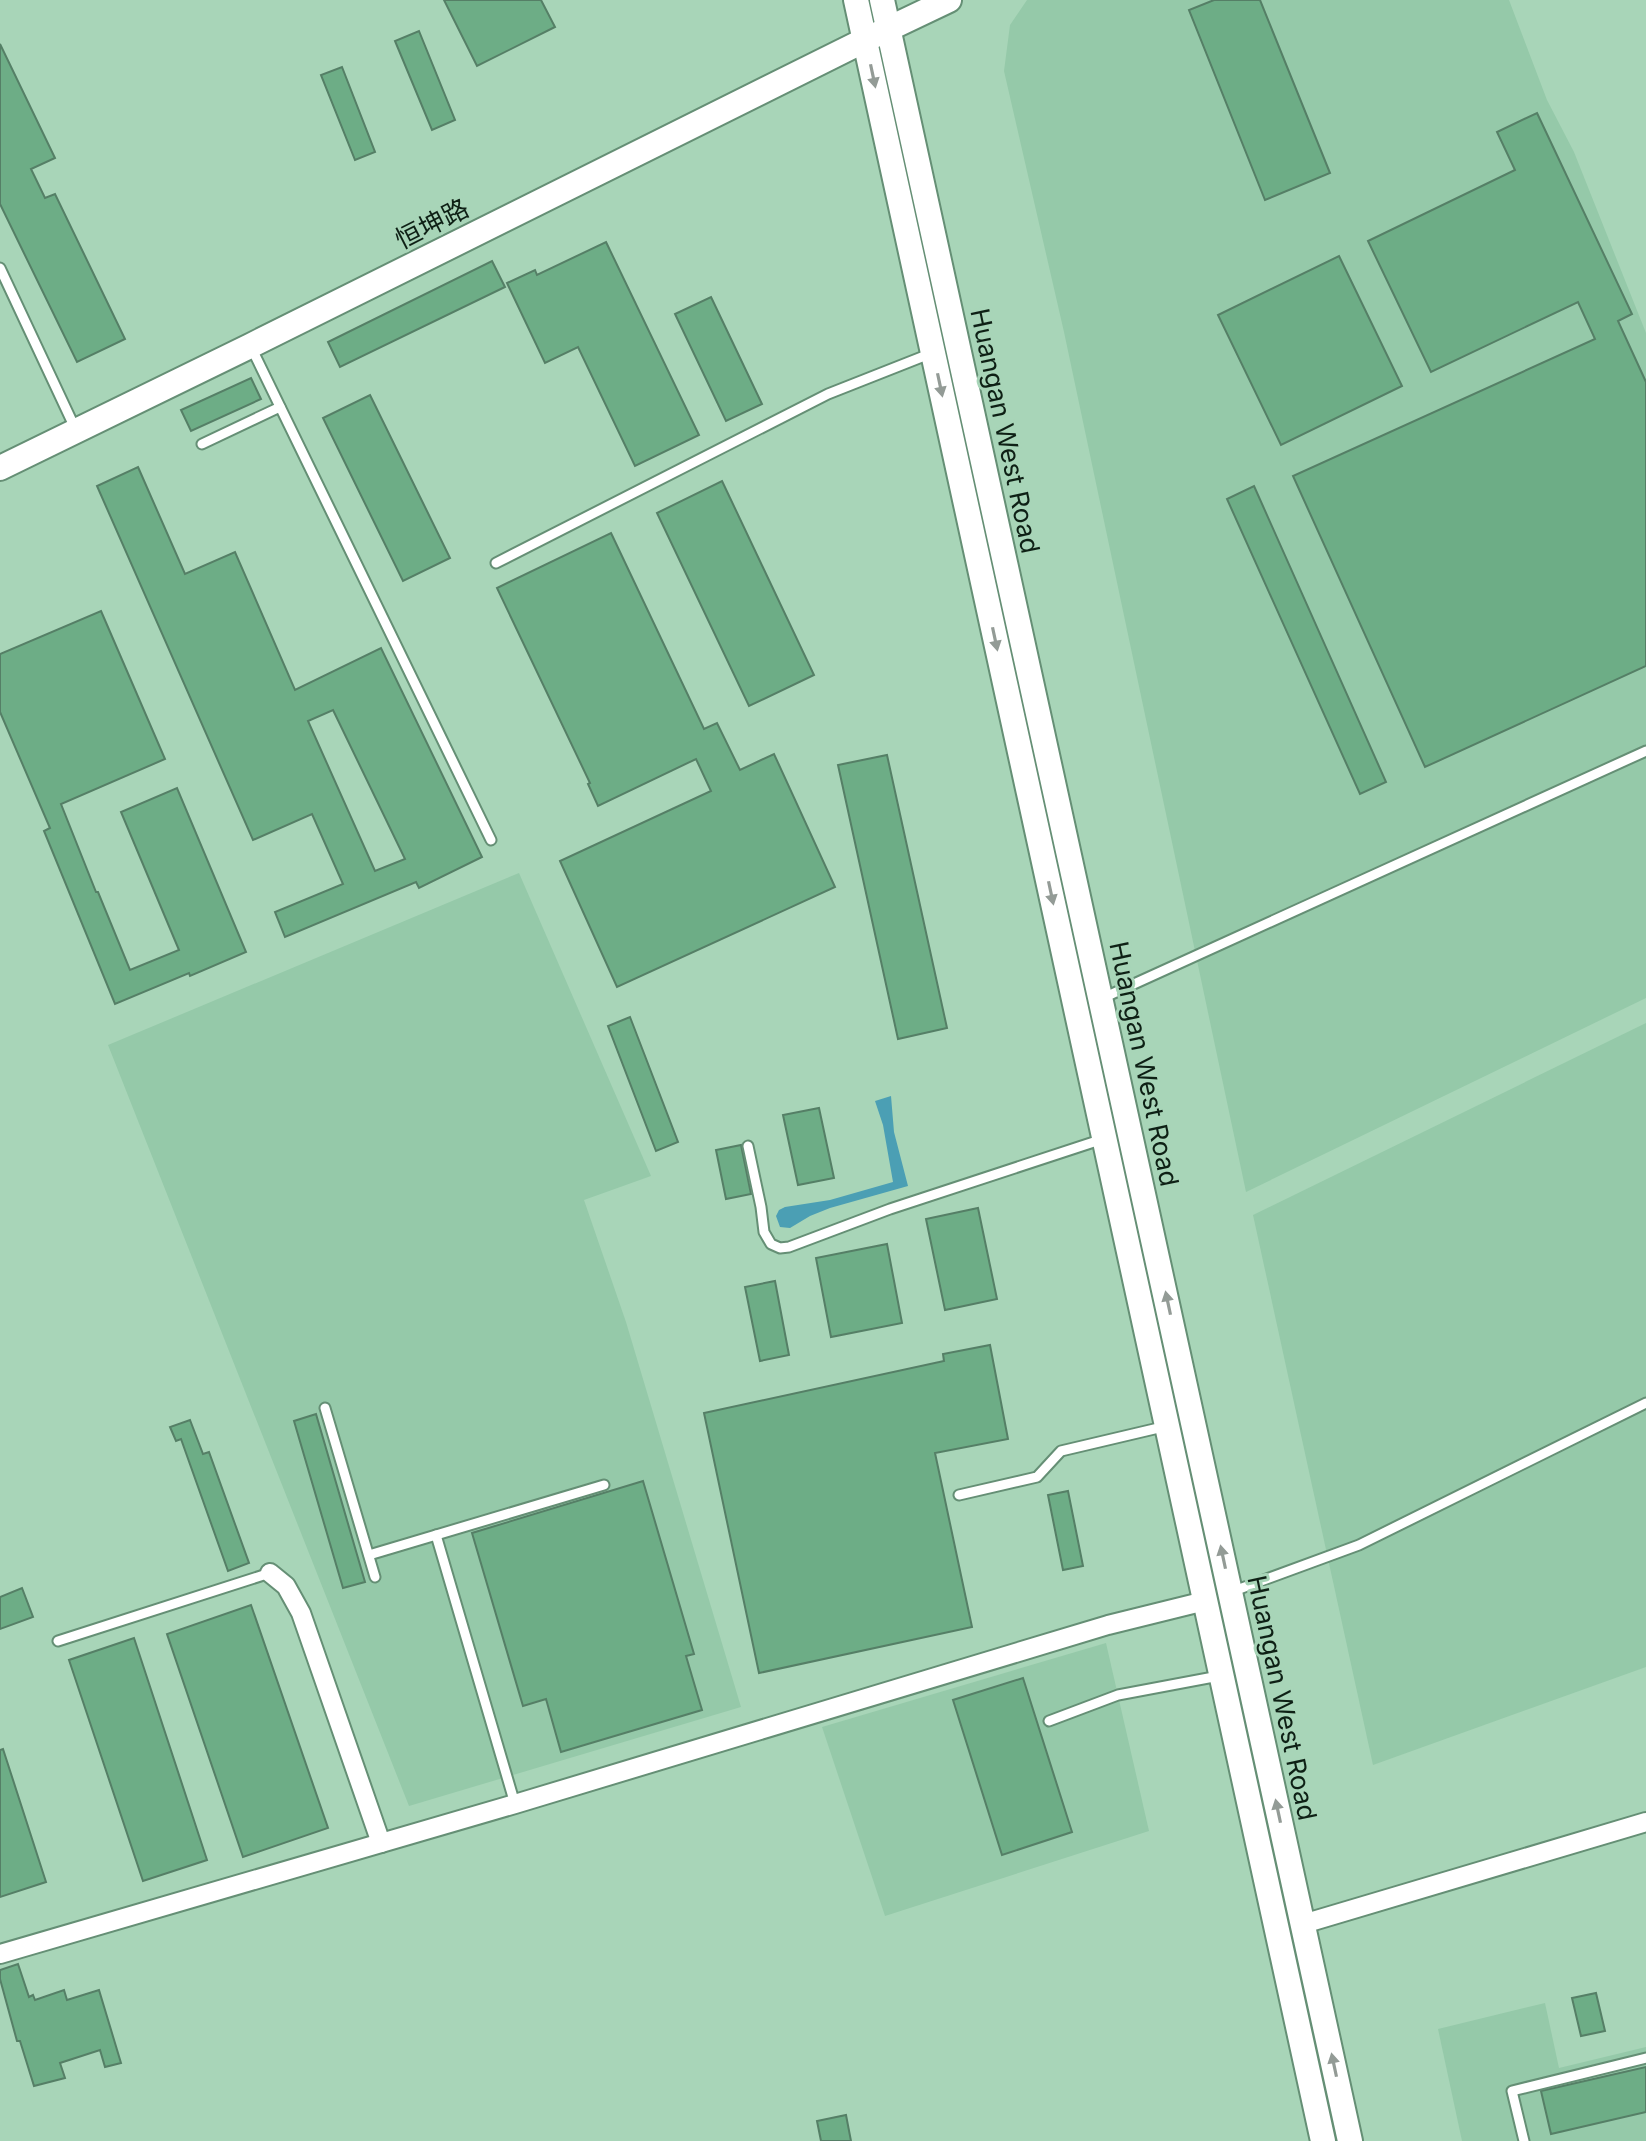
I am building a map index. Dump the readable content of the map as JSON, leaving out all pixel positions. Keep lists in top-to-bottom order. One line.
{"streets":{"street":["恒坤路","Huangan West Road"]},"crossings":[["恒坤路","Huangan West Road"]]}
